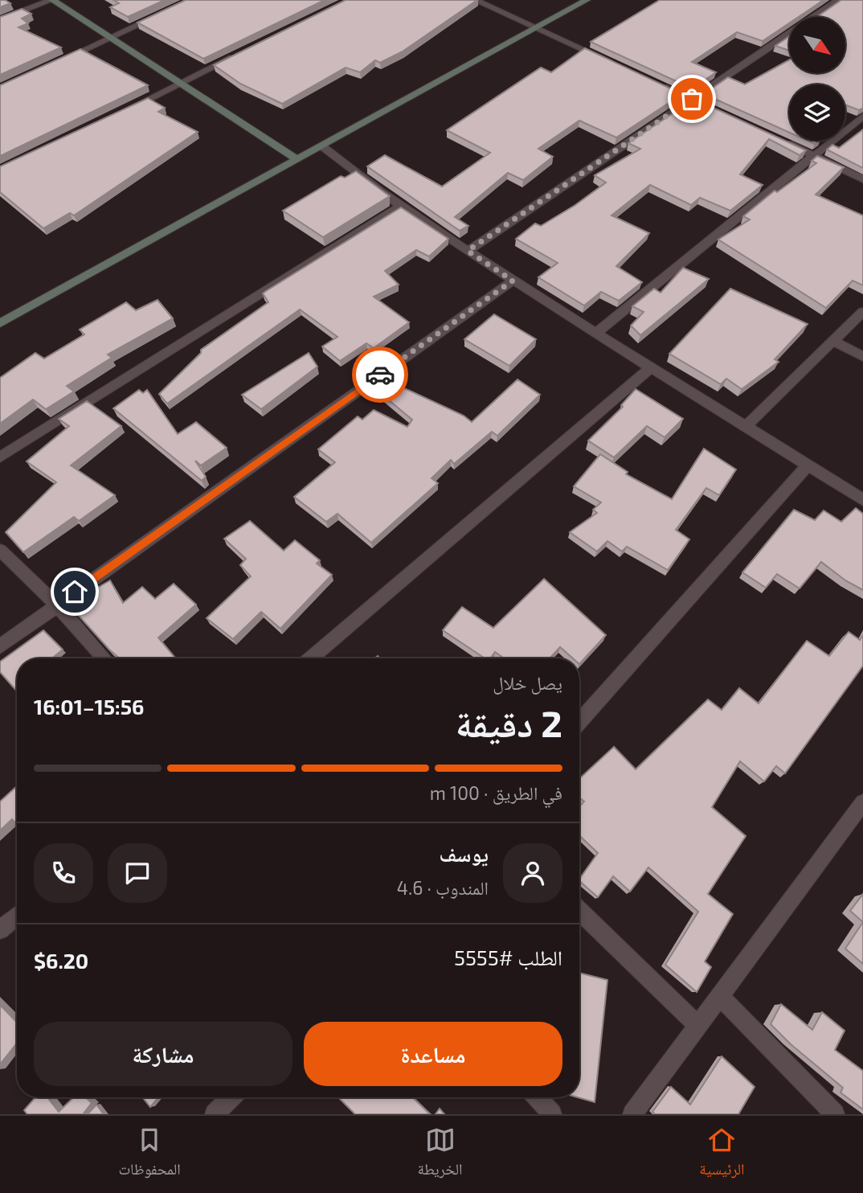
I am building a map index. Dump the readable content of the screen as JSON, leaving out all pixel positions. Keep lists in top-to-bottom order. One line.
{"north":"bottom right","page":{"heading":["2 دقيقة","يصل خلال","15:56–16:01"],"panel":["يوسف","المندوب · 4.6","الطلب #5555","$6.20"],"bar":"في الطريق · 100 m","buttons":["مساعدة","مشاركة"],"tabs":["الرئيسية","الخريطة","المحفوظات"]}}
